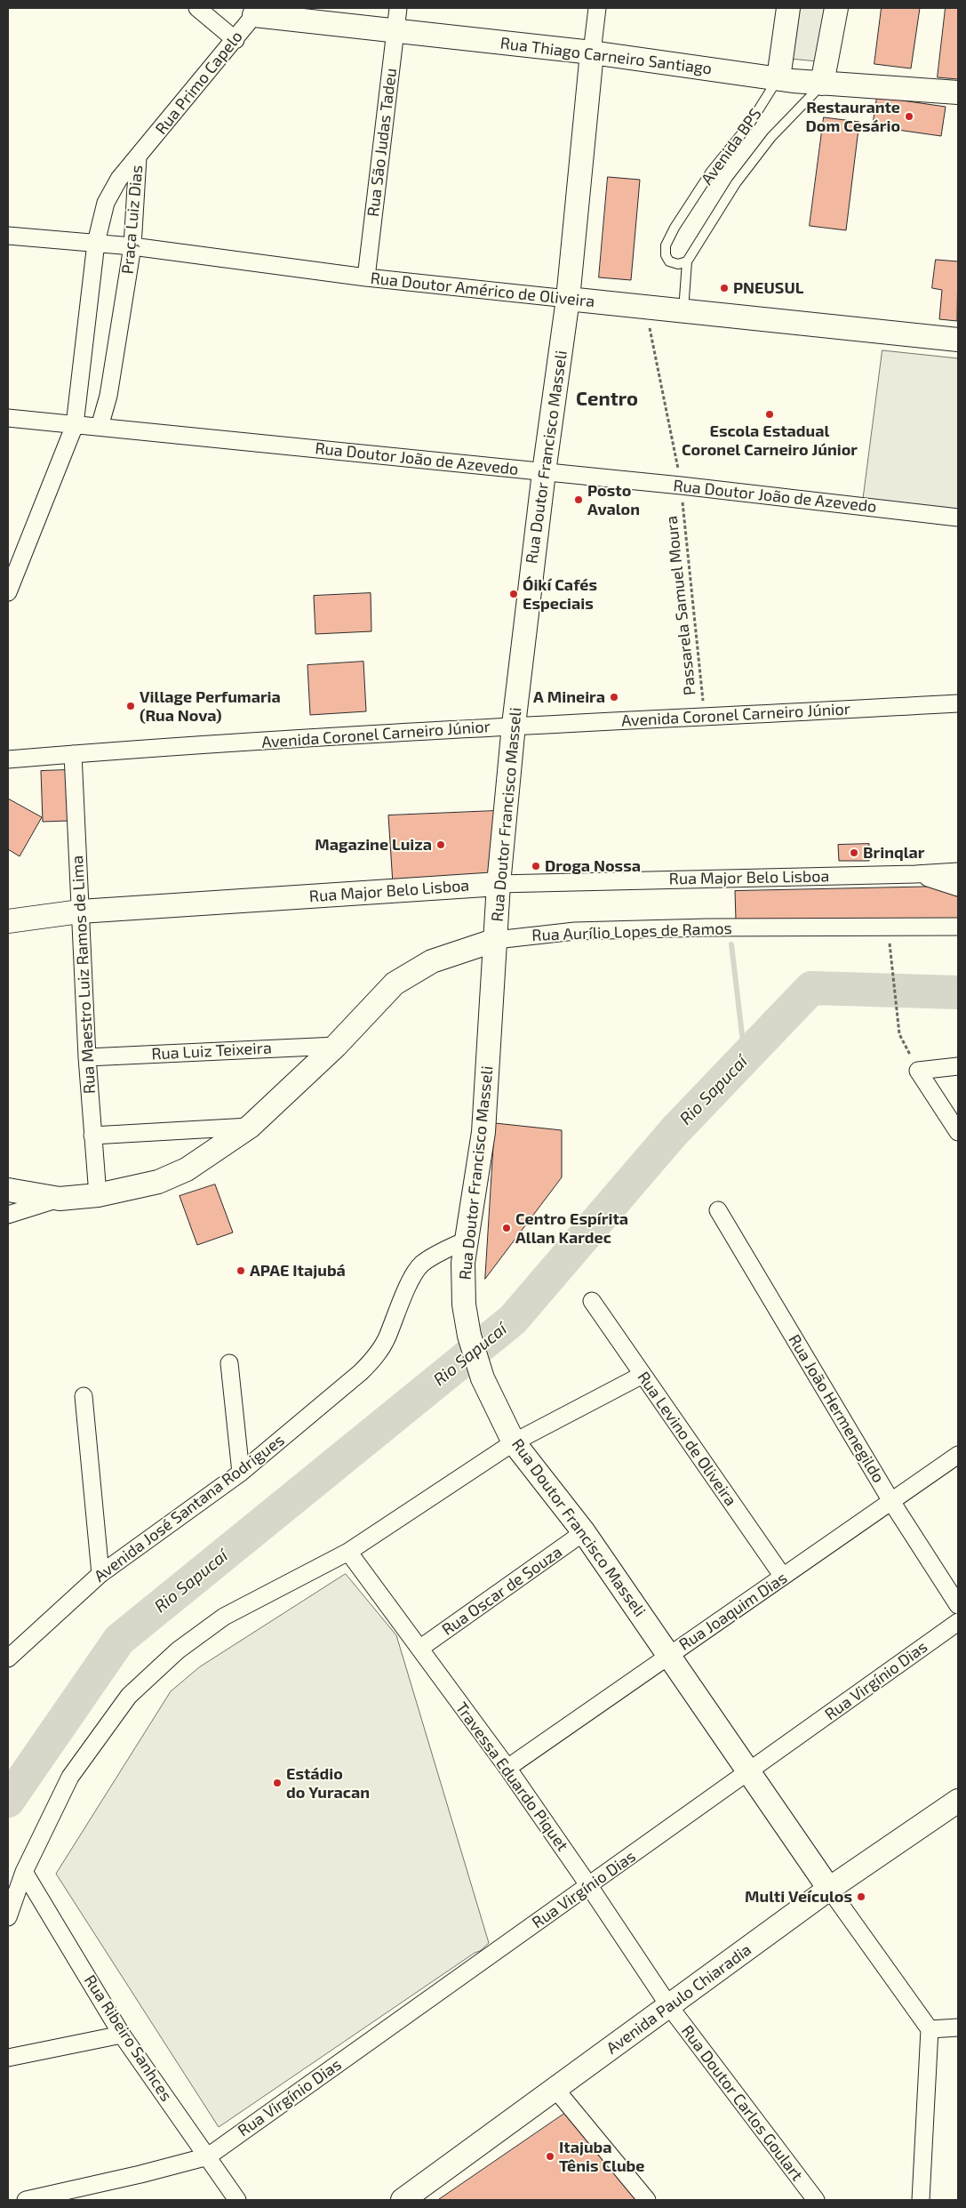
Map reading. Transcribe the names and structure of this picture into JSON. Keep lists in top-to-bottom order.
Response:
{
  "streets": {
    "main road": [
      "Rua Thiago Carneiro Santiago",
      "Avenida BPS",
      "Rua Doutor Américo de Oliveira",
      "Rua Doutor Francisco Masseli",
      "Rua Major Belo Lisboa",
      "Rua Aurílio Lopes de Ramos",
      "Avenida Paulo Chiaradia"
    ],
    "street": [
      "Rua Primo Capelo",
      "Rua São Judas Tadeu",
      "Praça Luiz Dias",
      "Rua Doutor João de Azevedo",
      "Avenida Coronel Carneiro Júnior",
      "Rua Maestro Luiz Ramos de Lima",
      "Rua Luiz Teixeira",
      "Rua João Hermenegildo",
      "Rua Levino de Oliveira",
      "Avenida José Santana Rodrigues",
      "Rua Oscar de Souza",
      "Rua Joaquim Dias",
      "Rua Virgínio Dias",
      "Travessa Eduardo Piquet",
      "Rua Ribeiro Sanhces",
      "Rua Doutor Carlos Goulart"
    ],
    "path": ["Passarela Samuel Moura"]
  },
  "crossings": [
    ["Rua Thiago Carneiro Santiago", "Rua Primo Capelo"],
    ["Rua Thiago Carneiro Santiago", "Rua São Judas Tadeu"],
    ["Rua Thiago Carneiro Santiago", "Avenida BPS"],
    ["Rua Thiago Carneiro Santiago", "Rua Doutor Francisco Masseli"],
    ["Rua Primo Capelo", "Praça Luiz Dias"],
    ["Rua São Judas Tadeu", "Rua Doutor Américo de Oliveira"],
    ["Avenida BPS", "Rua Doutor Américo de Oliveira"],
    ["Praça Luiz Dias", "Rua Doutor Américo de Oliveira"],
    ["Praça Luiz Dias", "Rua Doutor João de Azevedo"],
    ["Rua Doutor Américo de Oliveira", "Rua Doutor Francisco Masseli"],
    ["Rua Doutor Américo de Oliveira", "Passarela Samuel Moura"],
    ["Rua Doutor Francisco Masseli", "Rua Doutor João de Azevedo"],
    ["Rua Doutor Francisco Masseli", "Avenida Coronel Carneiro Júnior"],
    ["Rua Doutor Francisco Masseli", "Rua Major Belo Lisboa"],
    ["Rua Doutor Francisco Masseli", "Rua Aurílio Lopes de Ramos"],
    ["Rua Doutor Francisco Masseli", "Avenida José Santana Rodrigues"],
    ["Rua Doutor Francisco Masseli", "Rua Oscar de Souza"],
    ["Rua Doutor Francisco Masseli", "Rua Joaquim Dias"],
    ["Rua Doutor Francisco Masseli", "Rua Virgínio Dias"],
    ["Rua Doutor Francisco Masseli", "Avenida Paulo Chiaradia"],
    ["Rua Doutor João de Azevedo", "Passarela Samuel Moura"],
    ["Passarela Samuel Moura", "Avenida Coronel Carneiro Júnior"],
    ["Avenida Coronel Carneiro Júnior", "Rua Maestro Luiz Ramos de Lima"],
    ["Rua Major Belo Lisboa", "Rua Maestro Luiz Ramos de Lima"],
    ["Rua Aurílio Lopes de Ramos", "Rua Maestro Luiz Ramos de Lima"],
    ["Rua Aurílio Lopes de Ramos", "Rua Luiz Teixeira"],
    ["Rua Maestro Luiz Ramos de Lima", "Rua Luiz Teixeira"],
    ["Rua João Hermenegildo", "Rua Joaquim Dias"],
    ["Rua Levino de Oliveira", "Rua Joaquim Dias"],
    ["Rua Oscar de Souza", "Travessa Eduardo Piquet"],
    ["Rua Joaquim Dias", "Travessa Eduardo Piquet"],
    ["Rua Virgínio Dias", "Travessa Eduardo Piquet"],
    ["Rua Virgínio Dias", "Rua Ribeiro Sanhces"],
    ["Travessa Eduardo Piquet", "Avenida Paulo Chiaradia"],
    ["Travessa Eduardo Piquet", "Rua Doutor Carlos Goulart"],
    ["Avenida Paulo Chiaradia", "Rua Doutor Carlos Goulart"]
  ],
  "districts": ["Centro"],
  "water": ["Rio Sapucaí"],
  "places": [
    "Restaurante Dom Cesário",
    "PNEUSUL",
    "Escola Estadual Coronel Carneiro Júnior",
    "Posto Avalon",
    "Óikí Cafés Especiais",
    "A Mineira",
    "Village Perfumaria (Rua Nova)",
    "Magazine Luiza",
    "Brinqlar",
    "Droga Nossa",
    "Centro Espírita Allan Kardec",
    "APAE Itajubá",
    "Estádio do Yuracan",
    "Multi Veículos",
    "Itajuba Tênis Clube"
  ]
}
